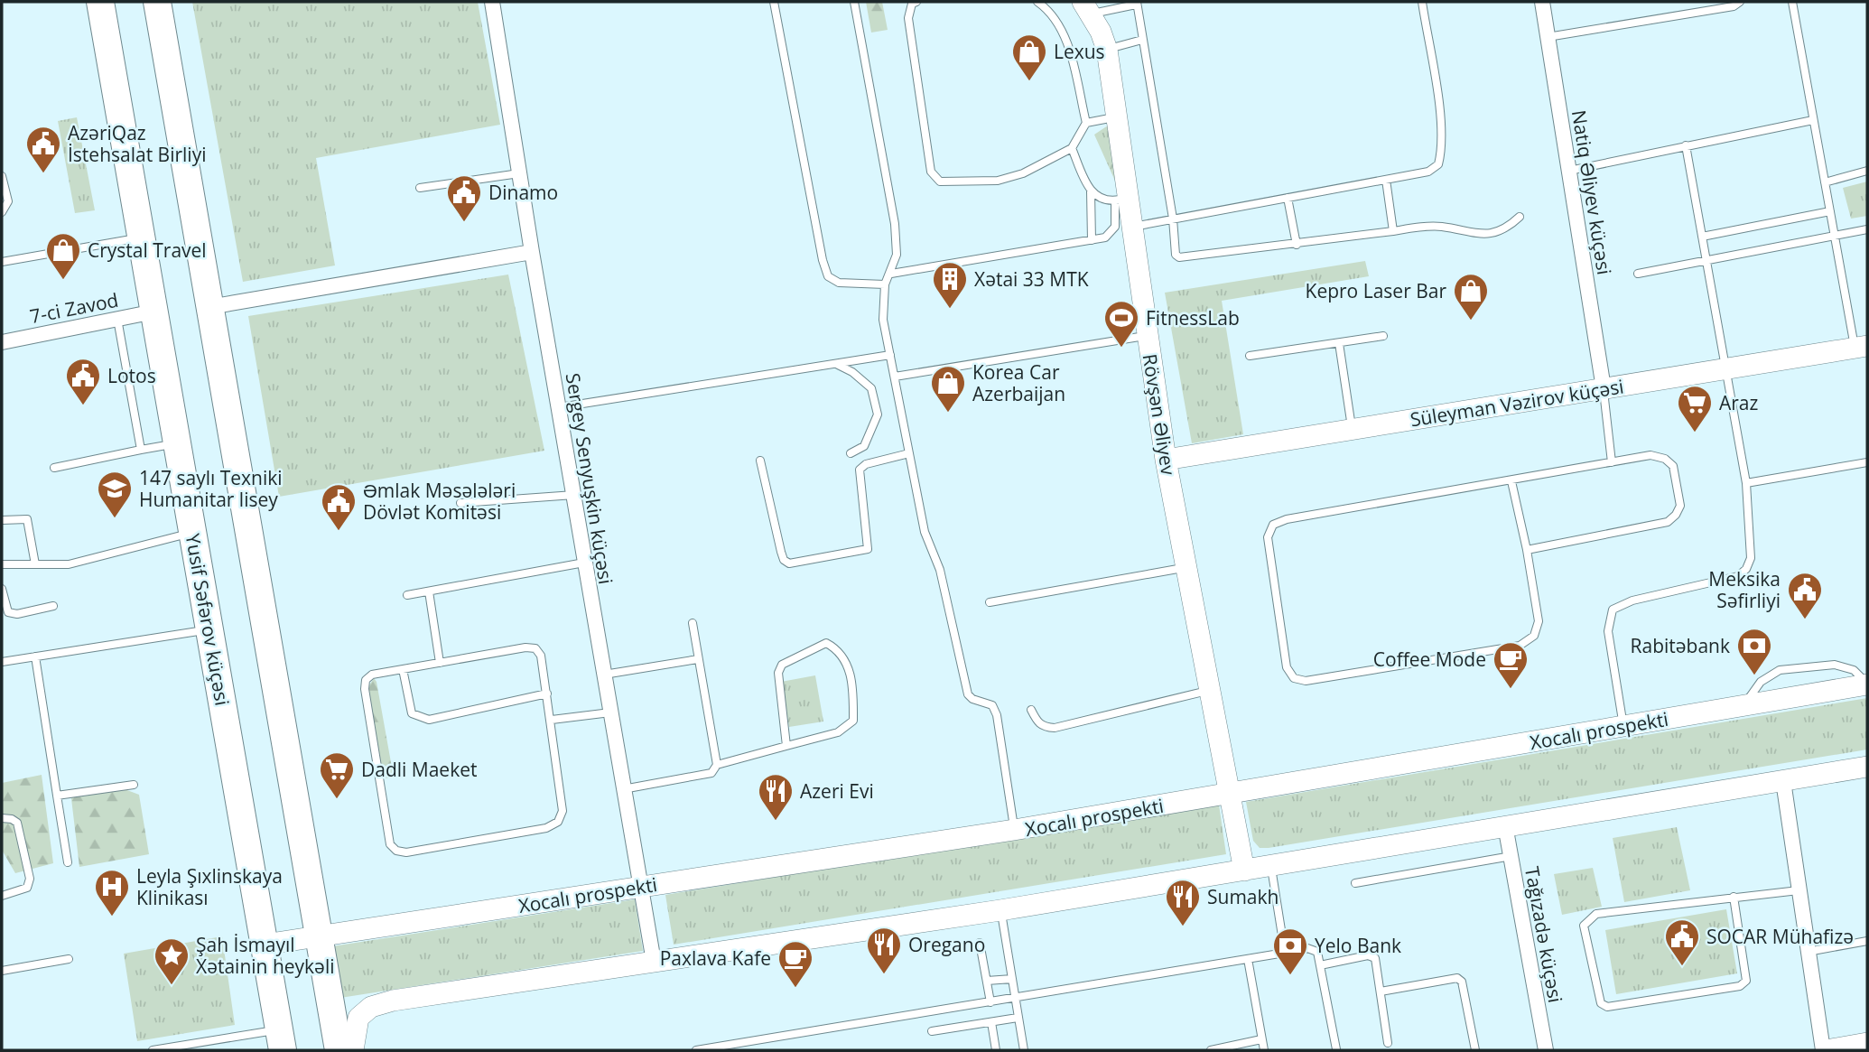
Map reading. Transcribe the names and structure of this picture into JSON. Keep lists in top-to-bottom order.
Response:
{
  "streets": {
    "highway": ["Yusif Səfərov küçəsi"],
    "main road": ["Süleyman Vəzirov küçəsi", "Rövşən Əliyev", "Xocalı prospekti"],
    "street": [
      "Natiq Əliyev küçəsi",
      "7-ci Zavod",
      "Sergey Senyuşkin küçəsi",
      "Tağızadə küçəsi"
    ]
  },
  "crossings": [
    ["Natiq Əliyev küçəsi", "Süleyman Vəzirov küçəsi"],
    ["7-ci Zavod", "Yusif Səfərov küçəsi"],
    ["Süleyman Vəzirov küçəsi", "Rövşən Əliyev"],
    ["Rövşən Əliyev", "Xocalı prospekti"],
    ["Sergey Senyuşkin küçəsi", "Xocalı prospekti"],
    ["Yusif Səfərov küçəsi", "Xocalı prospekti"]
  ],
  "places": {
    "shop": [
      "Lexus",
      "Crystal Travel",
      "Kepro Laser Bar",
      "Korea Car Azerbaijan"
    ],
    "public building": [
      "AzəriQaz İstehsalat Birliyi",
      "Dinamo",
      "Lotos",
      "Əmlak Məsələləri Dövlət Komitəsi",
      "Meksika Səfirliyi",
      "SOCAR Mühafizə"
    ],
    "building": ["Xətai 33 MTK"],
    "sports": ["FitnessLab"],
    "supermarket": ["Araz", "Dadli Maeket"],
    "school or university": ["147 saylı Texniki Humanitar lisey"],
    "bank": ["Rabitəbank", "Yelo Bank"],
    "cafe": ["Coffee Mode", "Paxlava Kafe"],
    "restaurant": ["Azeri Evi", "Sumakh", "Oregano"],
    "hospital": ["Leyla Şıxlinskaya Klinikası"],
    "place": ["Şah İsmayıl Xətainin heykəli"]
  }
}
